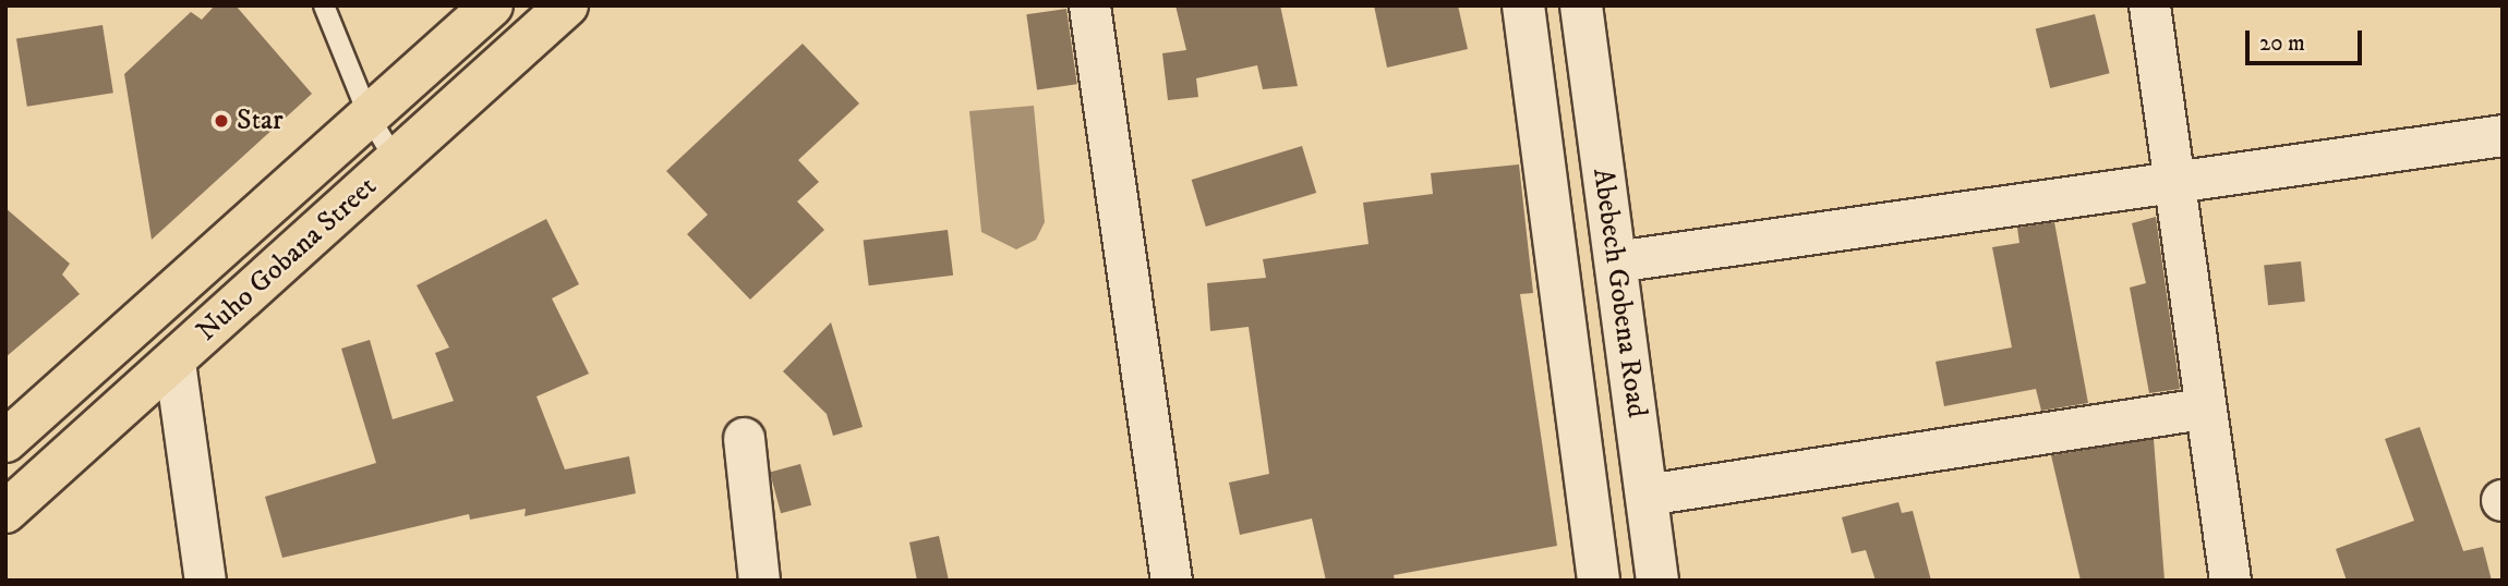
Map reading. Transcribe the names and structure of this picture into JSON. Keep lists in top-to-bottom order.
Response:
{
  "streets": {
    "main road": ["Nuho Gobana Street"],
    "street": ["Abebech Gobena Road"]
  },
  "places": ["Star"],
  "scale_bar": "20 m"
}
